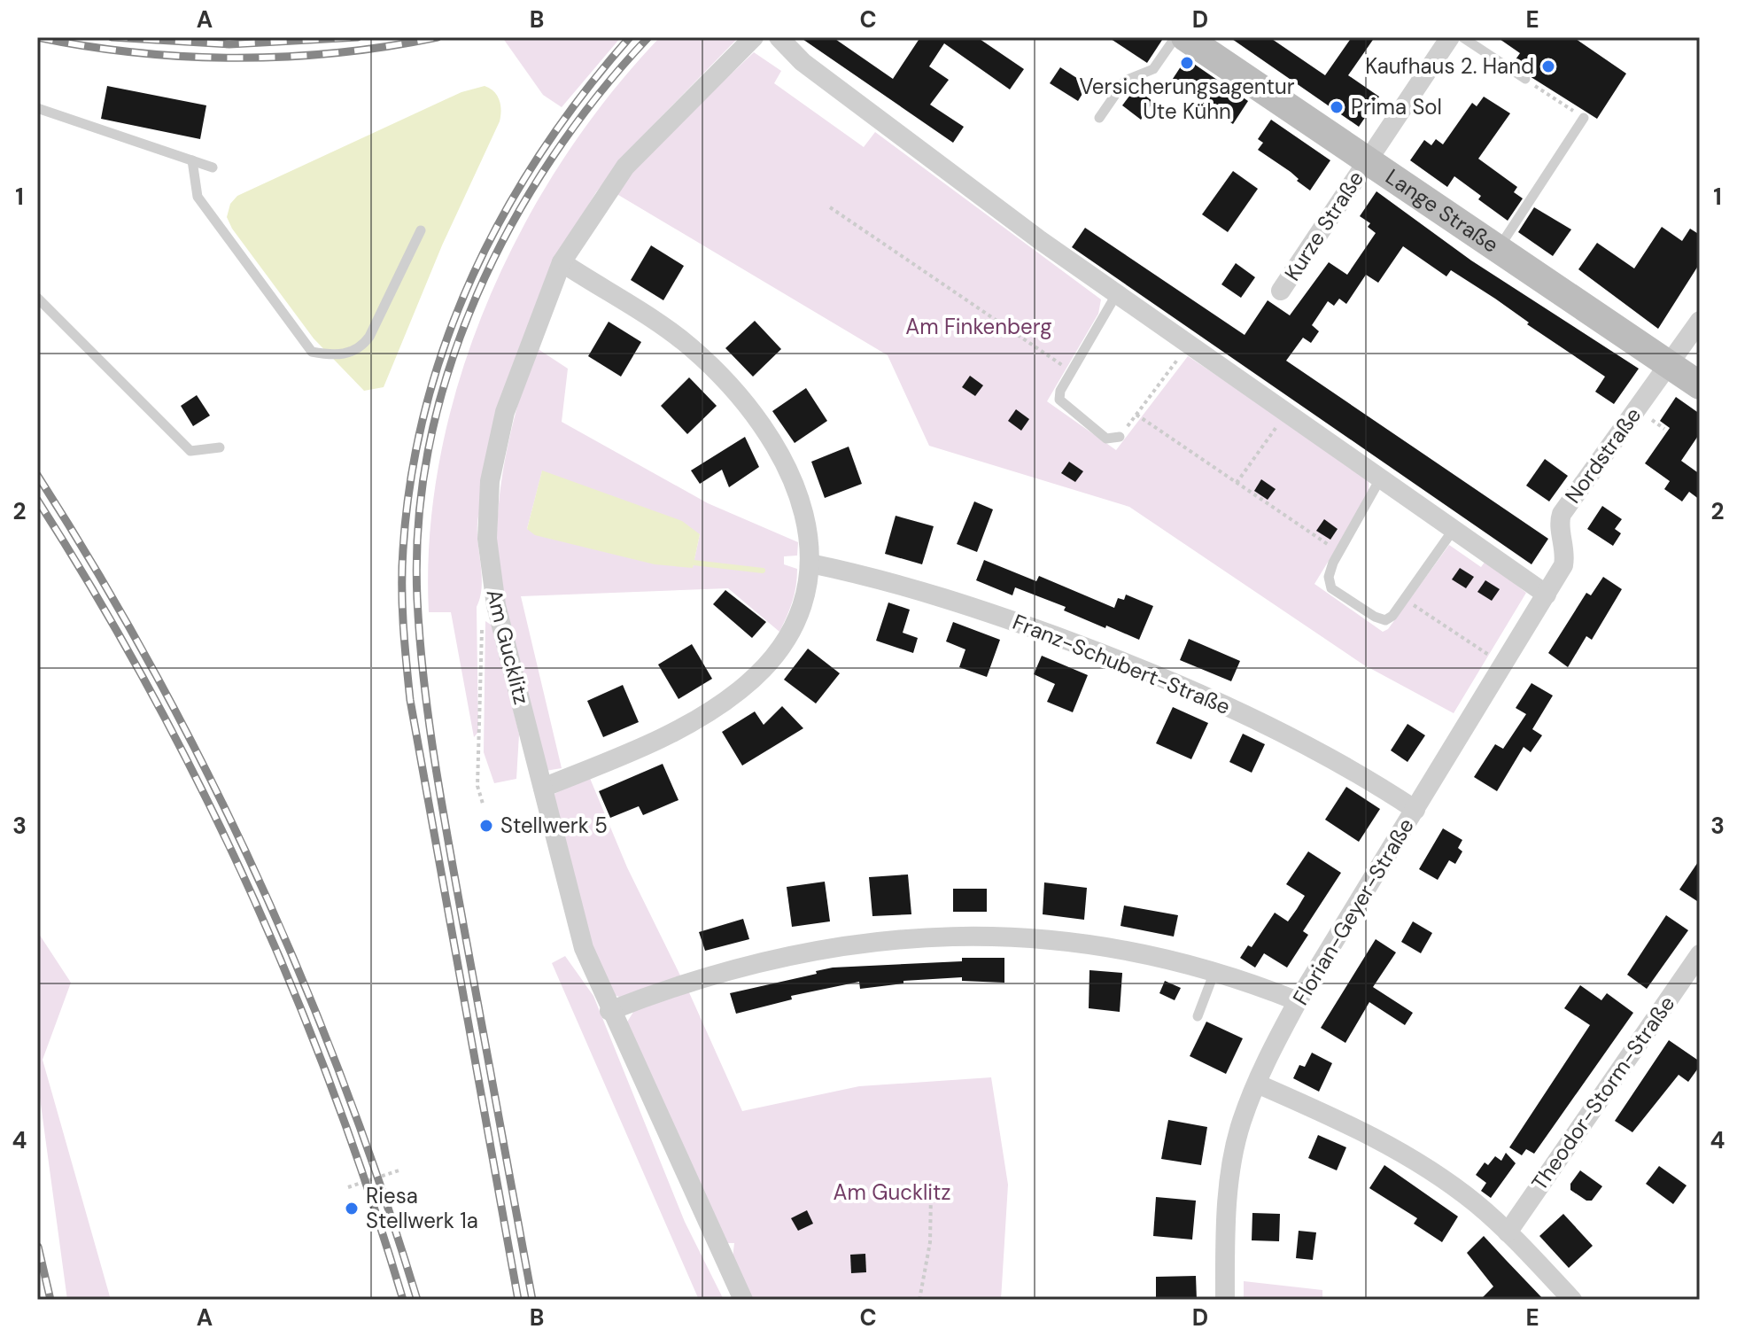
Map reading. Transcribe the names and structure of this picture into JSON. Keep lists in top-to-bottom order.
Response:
{
  "streets": {
    "street": [
      "Lange Straße",
      "Kurze Straße",
      "Nordstraße",
      "Am Gucklitz",
      "Franz-Schubert-Straße",
      "Florian-Geyer-Straße",
      "Theodor-Storm-Straße"
    ]
  },
  "crossings": [
    ["Lange Straße", "Kurze Straße"],
    ["Lange Straße", "Nordstraße"],
    ["Nordstraße", "Florian-Geyer-Straße"],
    ["Franz-Schubert-Straße", "Florian-Geyer-Straße"]
  ],
  "parks": ["Am Finkenberg", "Am Gucklitz"],
  "places": [
    "Versicherungsagentur Ute Kühn",
    "Kaufhaus 2. Hand",
    "Prima Sol",
    "Stellwerk 5",
    "Riesa Stellwerk 1a"
  ],
  "grid": {
    "columns": [
      "A",
      "B",
      "C",
      "D",
      "E"
    ],
    "rows": [
      "1",
      "2",
      "3",
      "4"
    ]
  }
}
